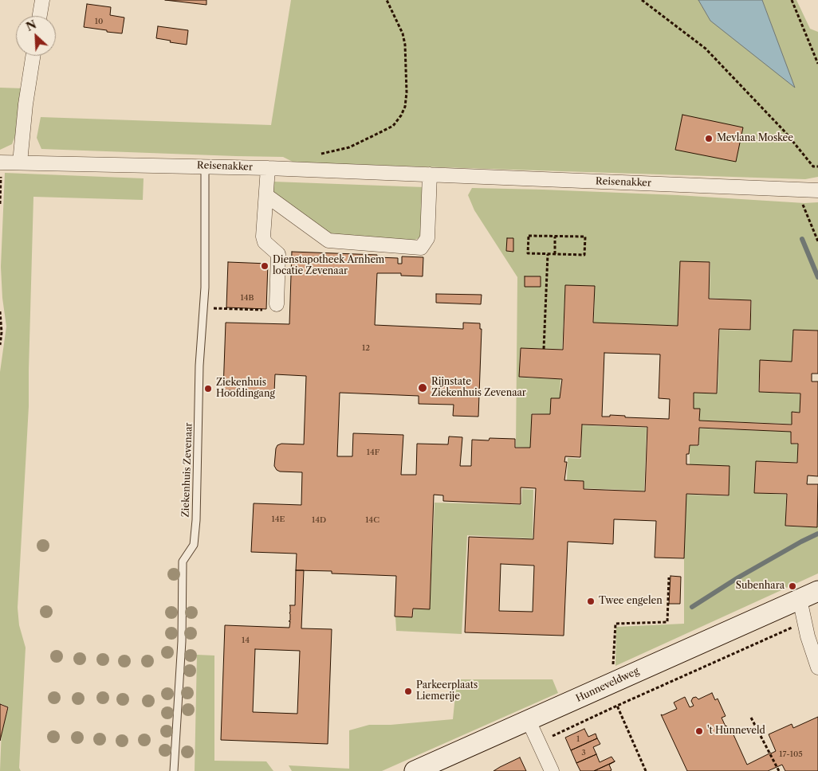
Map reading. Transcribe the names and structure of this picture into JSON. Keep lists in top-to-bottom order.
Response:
{
  "streets": {
    "street": ["Reisenakker", "Hunneveldweg"],
    "lane": ["Ziekenhuis Zevenaar"]
  },
  "crossings": [
    ["Reisenakker", "Ziekenhuis Zevenaar"]
  ],
  "places": [
    "Mevlana Moskee",
    "Dienstapotheek Arnhem locatie Zevenaar",
    "Rijnstate Ziekenhuis Zevenaar",
    "Ziekenhuis Hoofdingang",
    "Subenhara",
    "Twee engelen",
    "Parkeerplaats Liemerije",
    "'t Hunneveld"
  ],
  "house_numbers": [
    "10",
    "14B",
    "12",
    "14F",
    "14E",
    "14D",
    "14C",
    "14",
    "1",
    "3",
    "17-105"
  ],
  "north": "top left"
}
